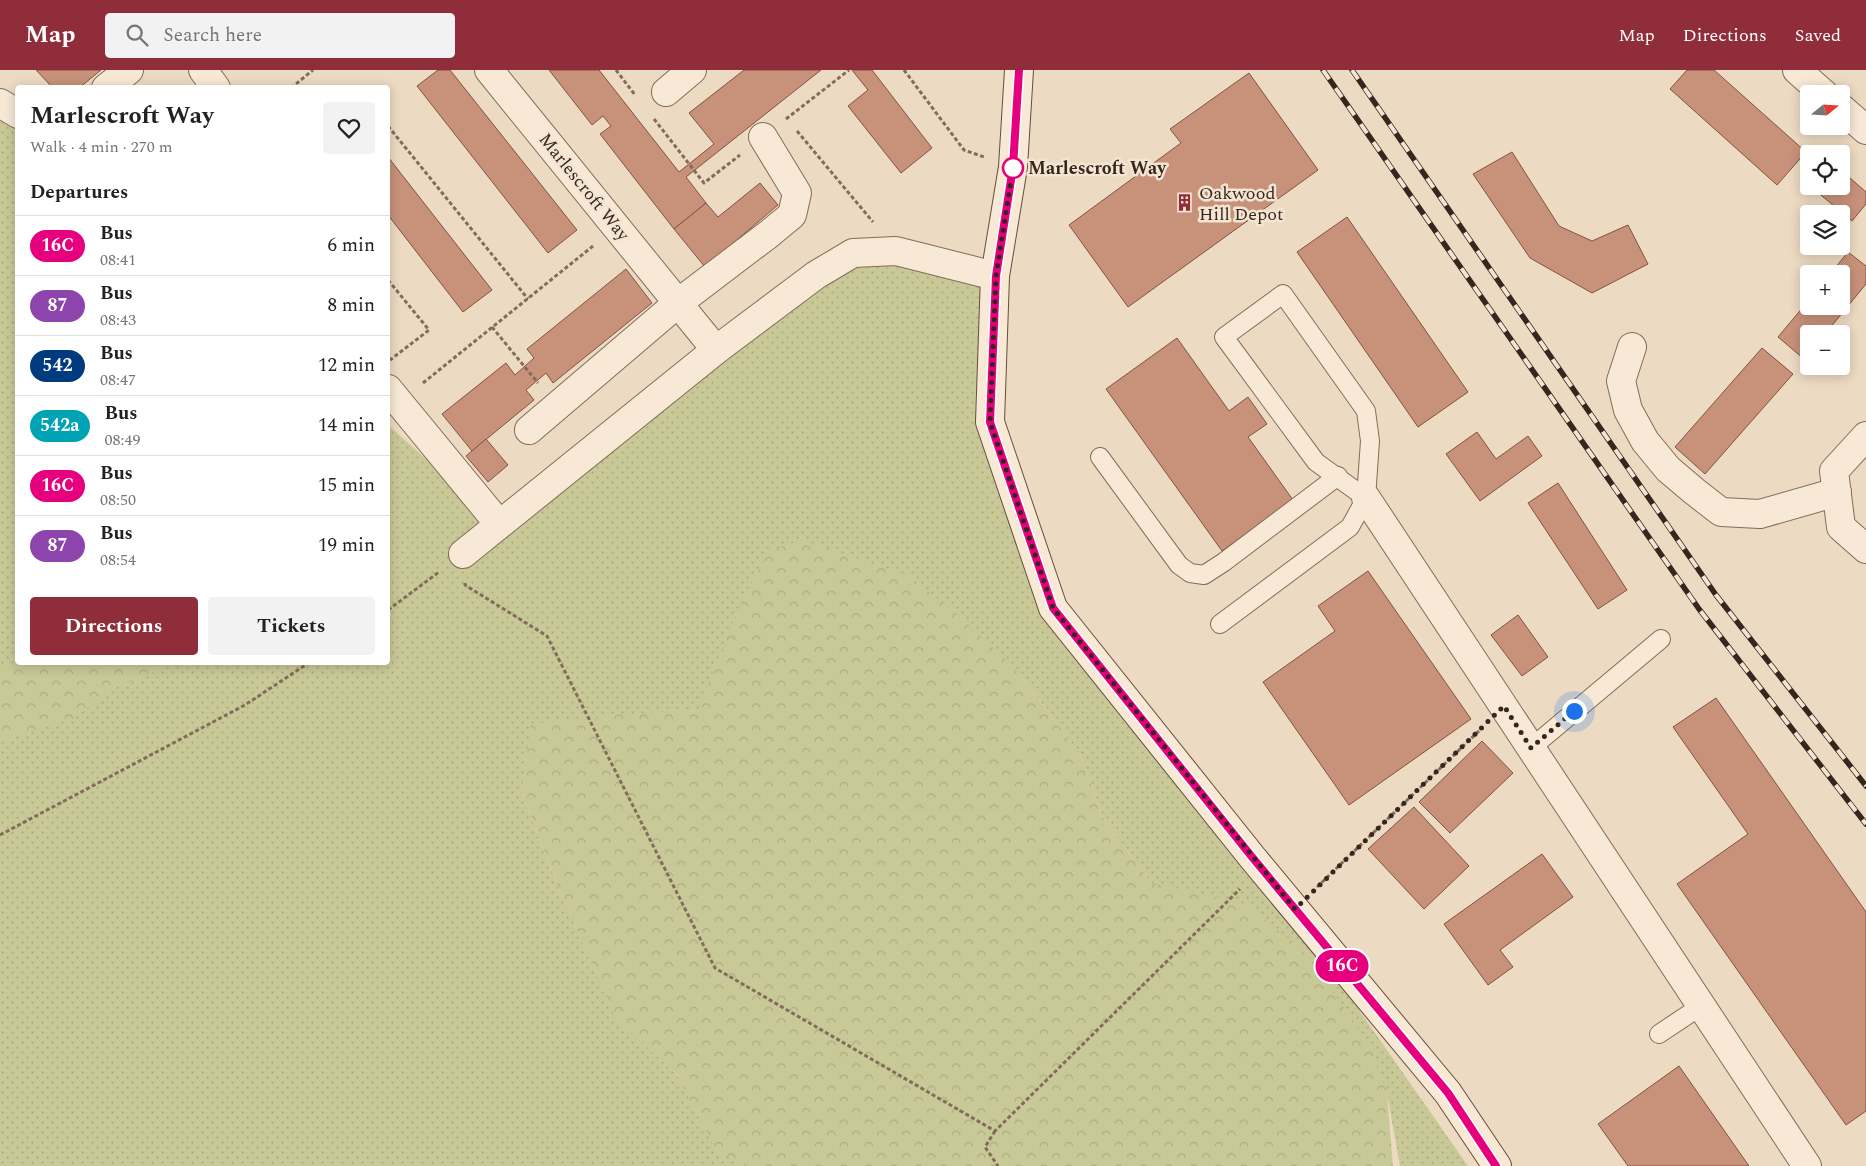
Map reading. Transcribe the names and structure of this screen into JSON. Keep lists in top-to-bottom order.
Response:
{
  "streets": {
    "street": ["Marlescroft Way"]
  },
  "places": {
    "other": ["Marlescroft Way"],
    "building": ["Oakwood Hill Depot"]
  },
  "lines": ["bus line 16C"],
  "north": "right",
  "page": {
    "header": "Map",
    "search": "Search here",
    "nav": ["Map", "Directions", "Saved"],
    "on_map": "16C",
    "map_buttons": ["+", "−"],
    "heading": [
      ["Marlescroft Way", "Walk · 4 min · 270 m"],
      "Departures"
    ],
    "list": [
      {
        "mark": "16C",
        "name": "Bus",
        "note": "08:41",
        "value": "6 min"
      },
      {
        "mark": "87",
        "name": "Bus",
        "note": "08:43",
        "value": "8 min"
      },
      {
        "mark": "542",
        "name": "Bus",
        "note": "08:47",
        "value": "12 min"
      },
      {
        "mark": "542a",
        "name": "Bus",
        "note": "08:49",
        "value": "14 min"
      },
      {
        "mark": "16C",
        "name": "Bus",
        "note": "08:50",
        "value": "15 min"
      },
      {
        "mark": "87",
        "name": "Bus",
        "note": "08:54",
        "value": "19 min"
      }
    ],
    "buttons": ["Directions", "Tickets"]
  }
}
